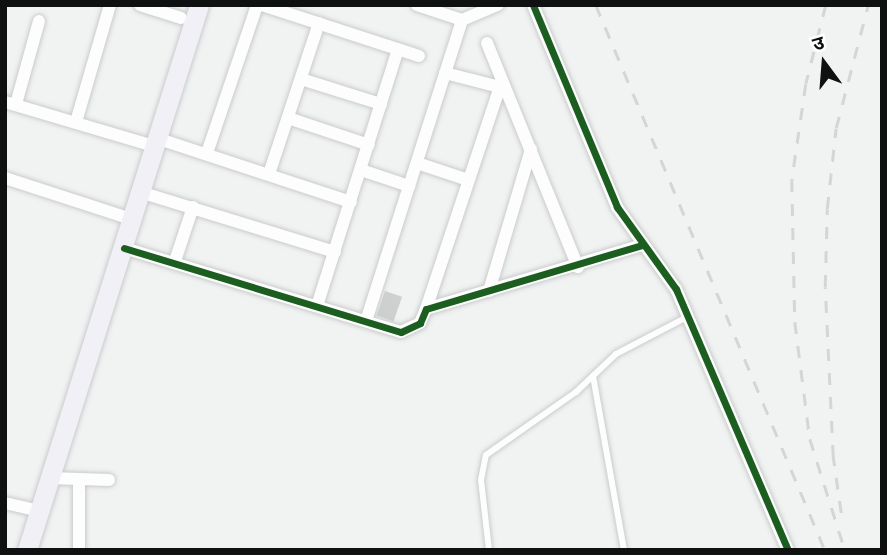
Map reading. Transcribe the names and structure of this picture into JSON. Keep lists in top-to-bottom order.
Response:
{
  "north": "top"
}
